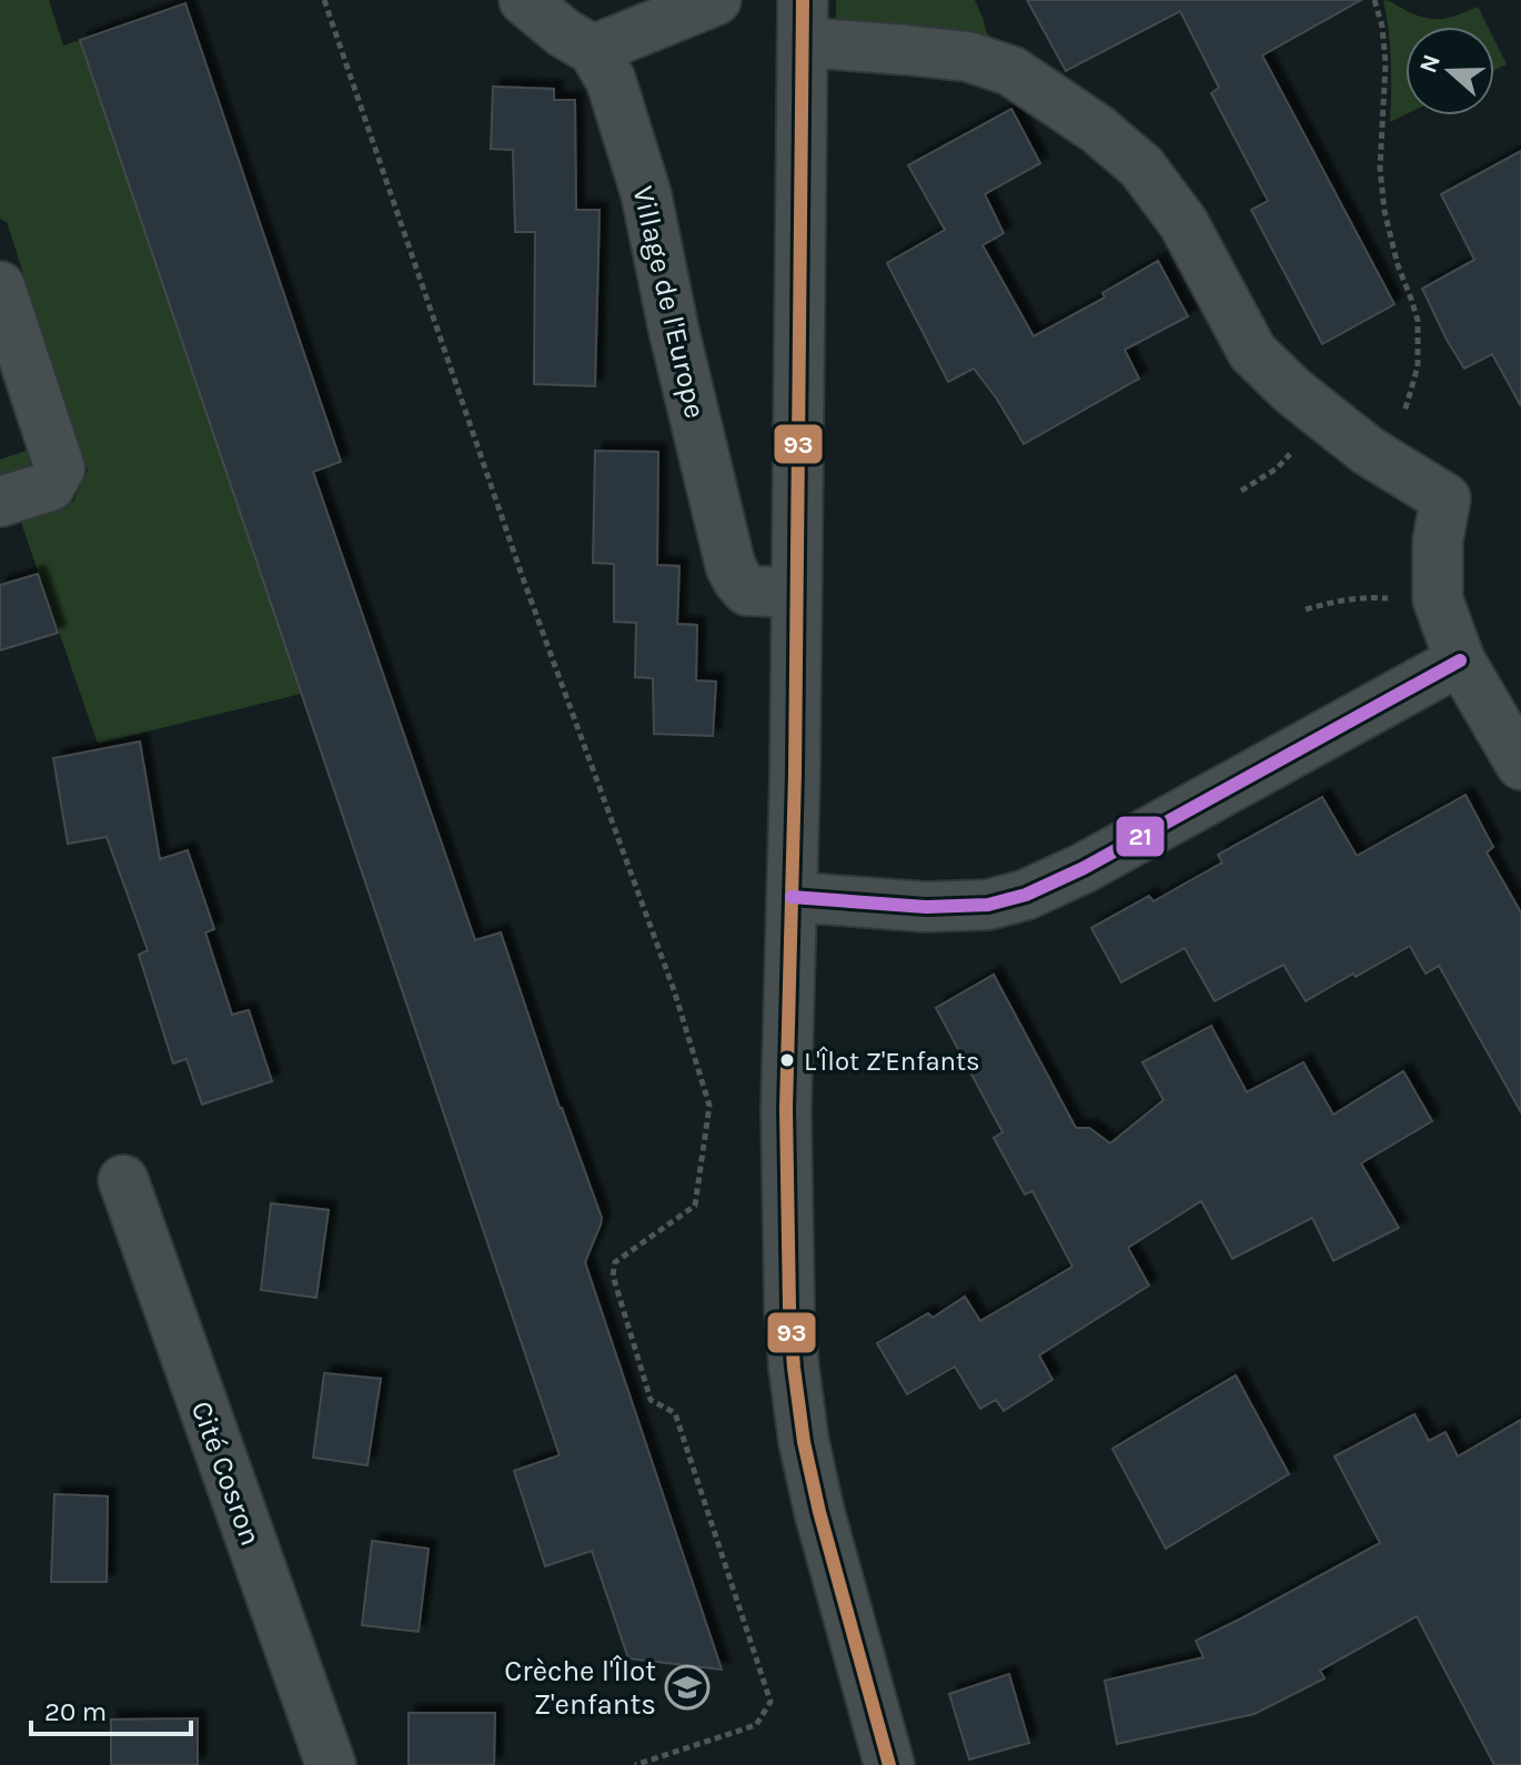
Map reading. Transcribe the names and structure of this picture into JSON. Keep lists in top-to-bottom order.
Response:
{
  "streets": {
    "street": ["Village de l'Europe", "Cité Cosron"]
  },
  "places": {
    "other": ["L'Îlot Z'Enfants"],
    "school or university": ["Crèche l'Îlot Z'enfants"]
  },
  "lines": ["transit line 93", "transit line 21"],
  "scale_bar": "20 m",
  "north": "left"
}
